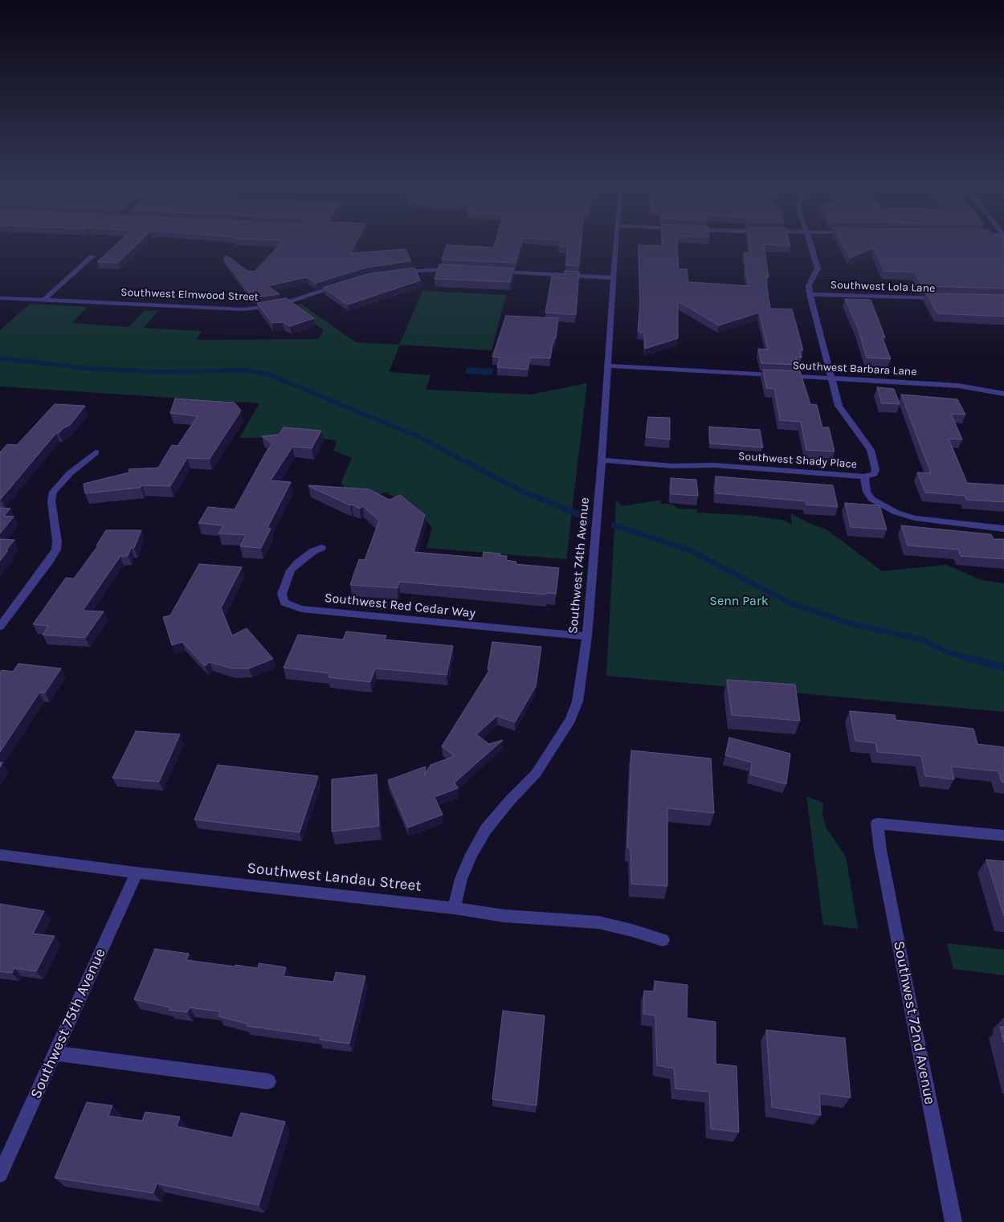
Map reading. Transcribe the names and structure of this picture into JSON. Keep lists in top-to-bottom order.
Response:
{
  "streets": {
    "street": [
      "Southwest Lola Lane",
      "Southwest Elmwood Street",
      "Southwest Barbara Lane",
      "Southwest Shady Place",
      "Southwest 74th Avenue",
      "Southwest Red Cedar Way",
      "Southwest Landau Street",
      "Southwest 72nd Avenue",
      "Southwest 75th Avenue"
    ]
  },
  "crossings": [
    ["Southwest Lola Lane", "Southwest Shady Place"],
    ["Southwest Barbara Lane", "Southwest Shady Place"],
    ["Southwest Barbara Lane", "Southwest 74th Avenue"],
    ["Southwest Shady Place", "Southwest 74th Avenue"],
    ["Southwest 74th Avenue", "Southwest Red Cedar Way"],
    ["Southwest 74th Avenue", "Southwest Landau Street"],
    ["Southwest Landau Street", "Southwest 75th Avenue"]
  ],
  "parks": ["Senn Park"]
}
